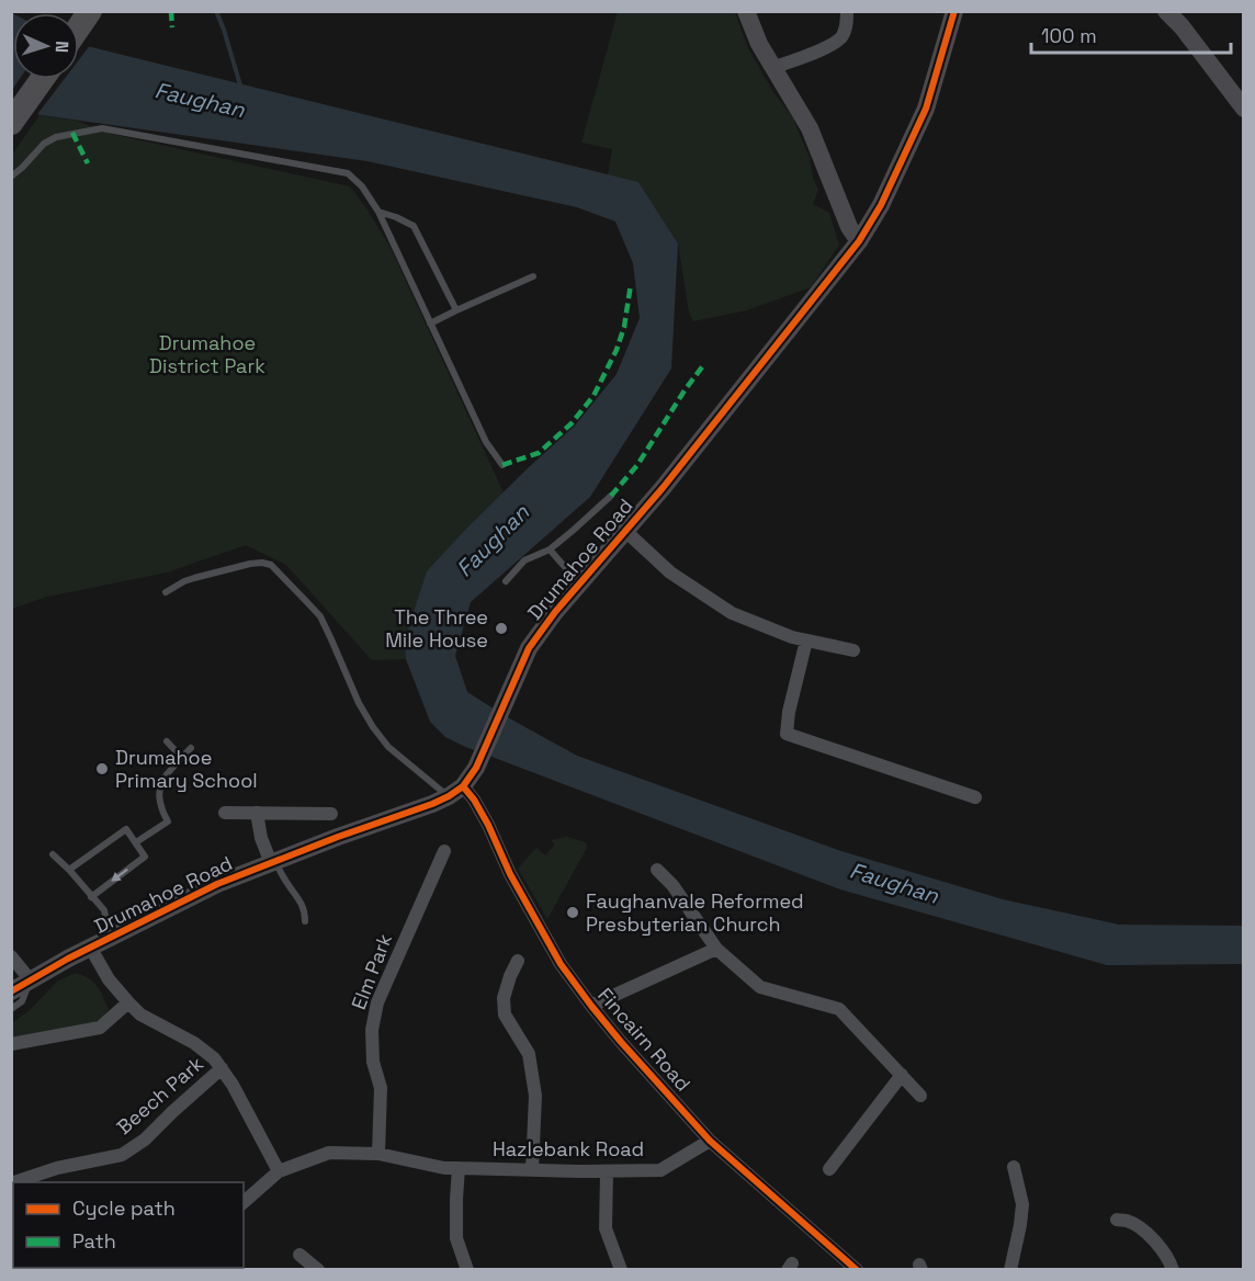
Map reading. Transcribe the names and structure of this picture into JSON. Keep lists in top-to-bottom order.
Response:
{
  "streets": {
    "street": [
      "Drumahoe Road",
      "Elm Park",
      "Fincairn Road",
      "Beech Park",
      "Hazlebank Road"
    ]
  },
  "crossings": [
    ["Drumahoe Road", "Fincairn Road"],
    ["Elm Park", "Hazlebank Road"],
    ["Fincairn Road", "Hazlebank Road"]
  ],
  "water": ["Faughan"],
  "parks": ["Drumahoe District Park"],
  "places": ["The Three Mile House", "Drumahoe Primary School", "Faughanvale Reformed Presbyterian Church"],
  "legend": ["Cycle path", "Path"],
  "scale_bar": "100 m",
  "north": "right"
}
